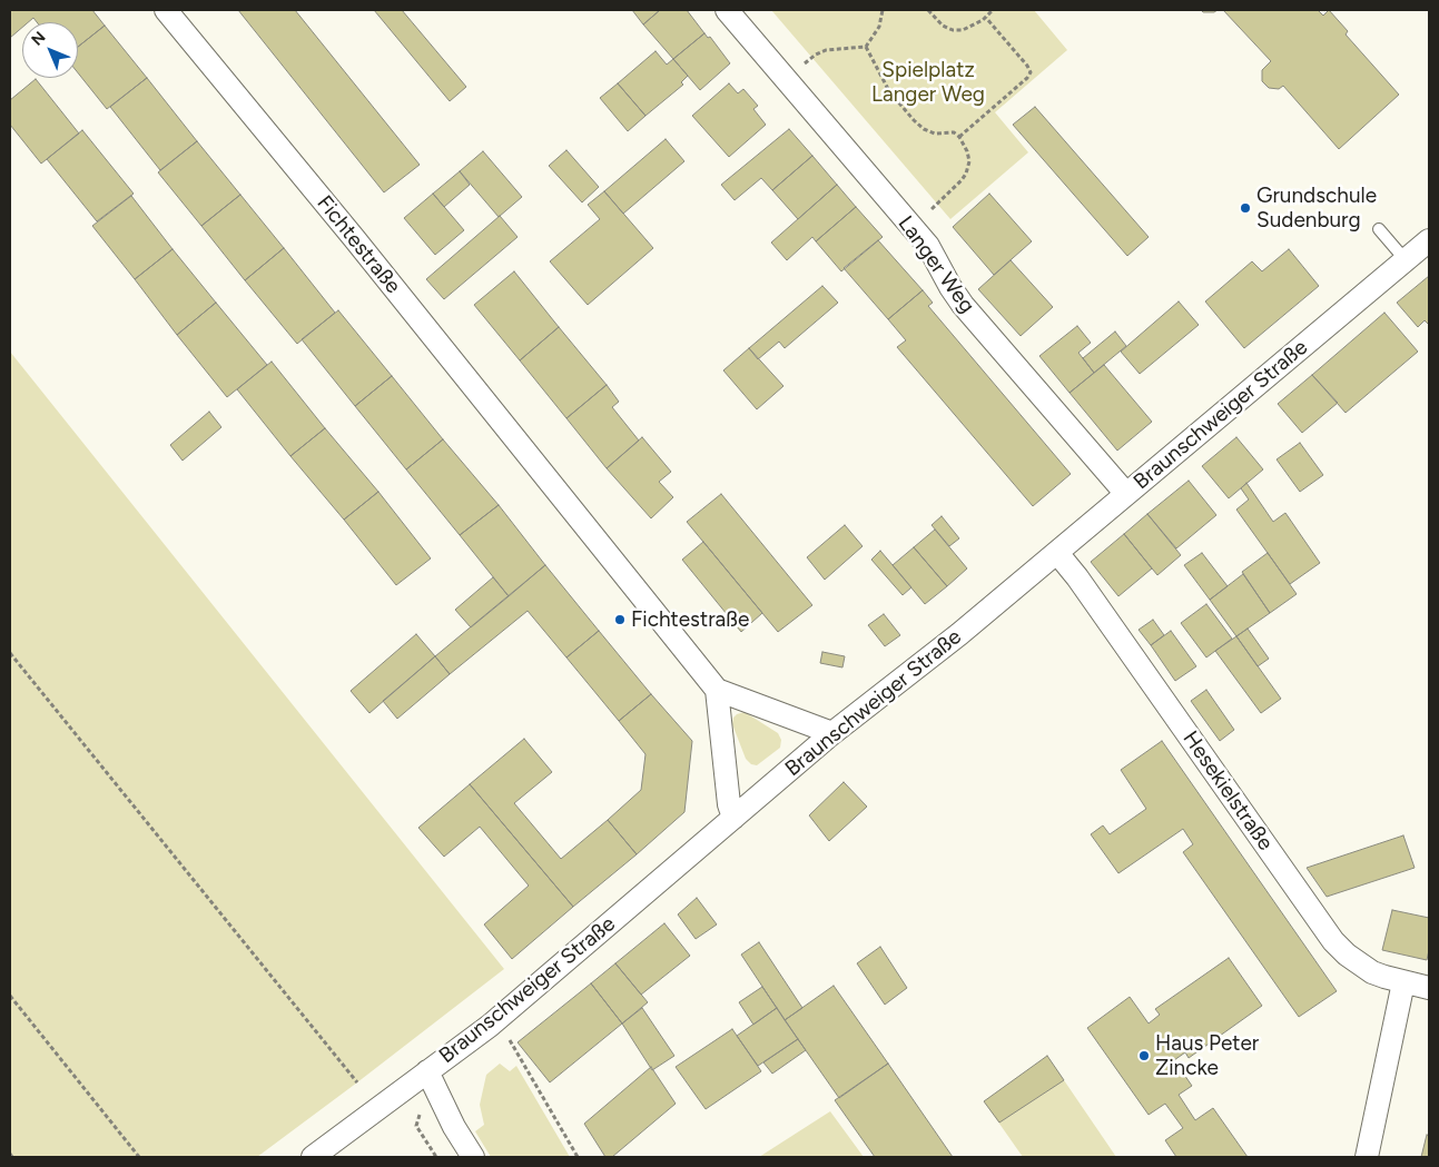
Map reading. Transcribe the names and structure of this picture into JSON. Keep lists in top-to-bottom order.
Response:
{
  "streets": {
    "street": [
      "Fichtestraße",
      "Langer Weg",
      "Braunschweiger Straße",
      "Hesekielstraße"
    ]
  },
  "crossings": [
    ["Langer Weg", "Braunschweiger Straße"],
    ["Braunschweiger Straße", "Hesekielstraße"]
  ],
  "parks": ["Spielplatz Langer Weg"],
  "places": ["Grundschule Sudenburg", "Fichtestraße", "Haus Peter Zincke"],
  "north": "top left"
}
